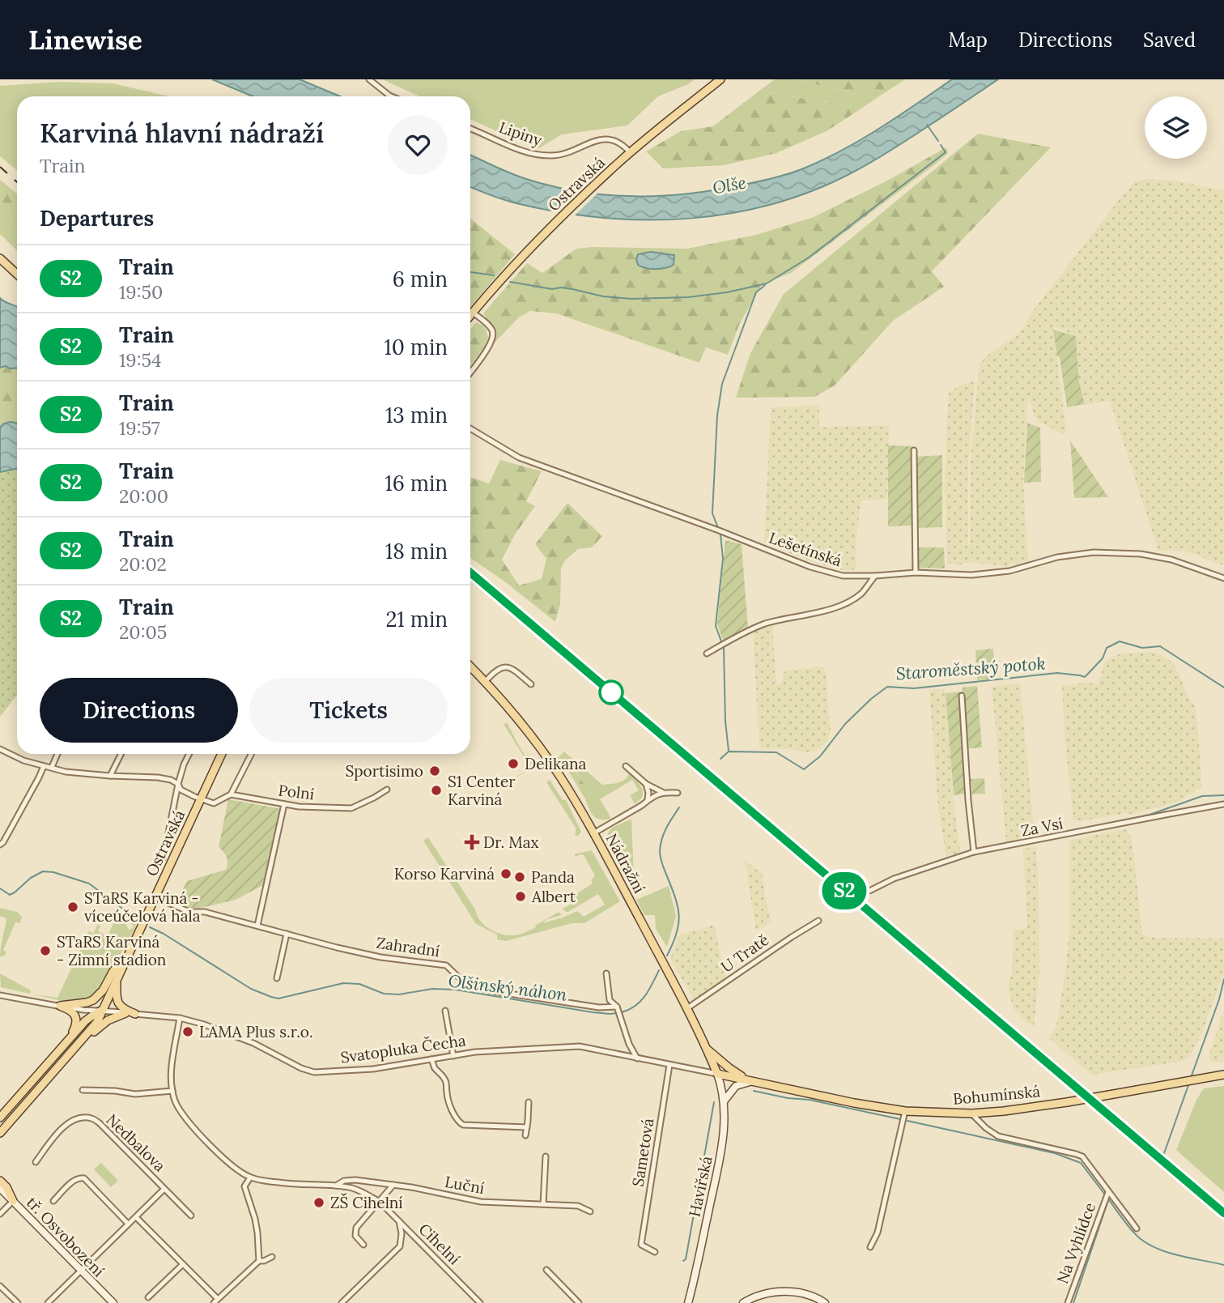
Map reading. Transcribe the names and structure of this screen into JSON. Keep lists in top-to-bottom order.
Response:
{
  "streets": {
    "main road": ["Ostravská", "Nádražní", "Bohumínská"],
    "street": [
      "Lipiny",
      "Lešetínská",
      "Polní",
      "Za Vsí",
      "Zahradní",
      "U Tratě",
      "Svatopluka Čecha",
      "Nedbalova",
      "Sametová",
      "Luční",
      "Havířská",
      "tř. Osvobození",
      "Na Vyhlídce",
      "Cihelní"
    ]
  },
  "crossings": [
    ["Lipiny", "Ostravská"],
    ["Ostravská", "Polní"],
    ["Ostravská", "Zahradní"],
    ["Ostravská", "Svatopluka Čecha"],
    ["Nádražní", "U Tratě"],
    ["Nádražní", "Svatopluka Čecha"],
    ["Nádražní", "Bohumínská"],
    ["Nádražní", "Havířská"],
    ["Svatopluka Čecha", "Bohumínská"],
    ["Svatopluka Čecha", "Sametová"],
    ["Svatopluka Čecha", "Havířská"],
    ["Svatopluka Čecha", "Cihelní"],
    ["Bohumínská", "Havířská"],
    ["Luční", "Cihelní"]
  ],
  "water": ["Olše", "Staroměstský potok", "Olšinský náhon"],
  "places": {
    "other": [
      "Delikana",
      "Sportisimo",
      "S1 Center Karviná",
      "Korso Karviná",
      "Panda",
      "Albert",
      "STaRS Karviná - víceúčelová hala",
      "STaRS Karviná - Zimní stadion",
      "LAMA Plus s.r.o.",
      "ZŠ Cihelní"
    ],
    "health": ["Dr. Max"]
  },
  "page": {
    "header": "Linewise",
    "nav": ["Map", "Directions", "Saved"],
    "on_map": "S2",
    "heading": [
      ["Karviná hlavní nádraží", "Train"],
      "Departures"
    ],
    "list": [
      {
        "mark": "S2",
        "name": "Train",
        "note": "19:50",
        "value": "6 min"
      },
      {
        "mark": "S2",
        "name": "Train",
        "note": "19:54",
        "value": "10 min"
      },
      {
        "mark": "S2",
        "name": "Train",
        "note": "19:57",
        "value": "13 min"
      },
      {
        "mark": "S2",
        "name": "Train",
        "note": "20:00",
        "value": "16 min"
      },
      {
        "mark": "S2",
        "name": "Train",
        "note": "20:02",
        "value": "18 min"
      },
      {
        "mark": "S2",
        "name": "Train",
        "note": "20:05",
        "value": "21 min"
      }
    ],
    "buttons": ["Directions", "Tickets"]
  }
}
